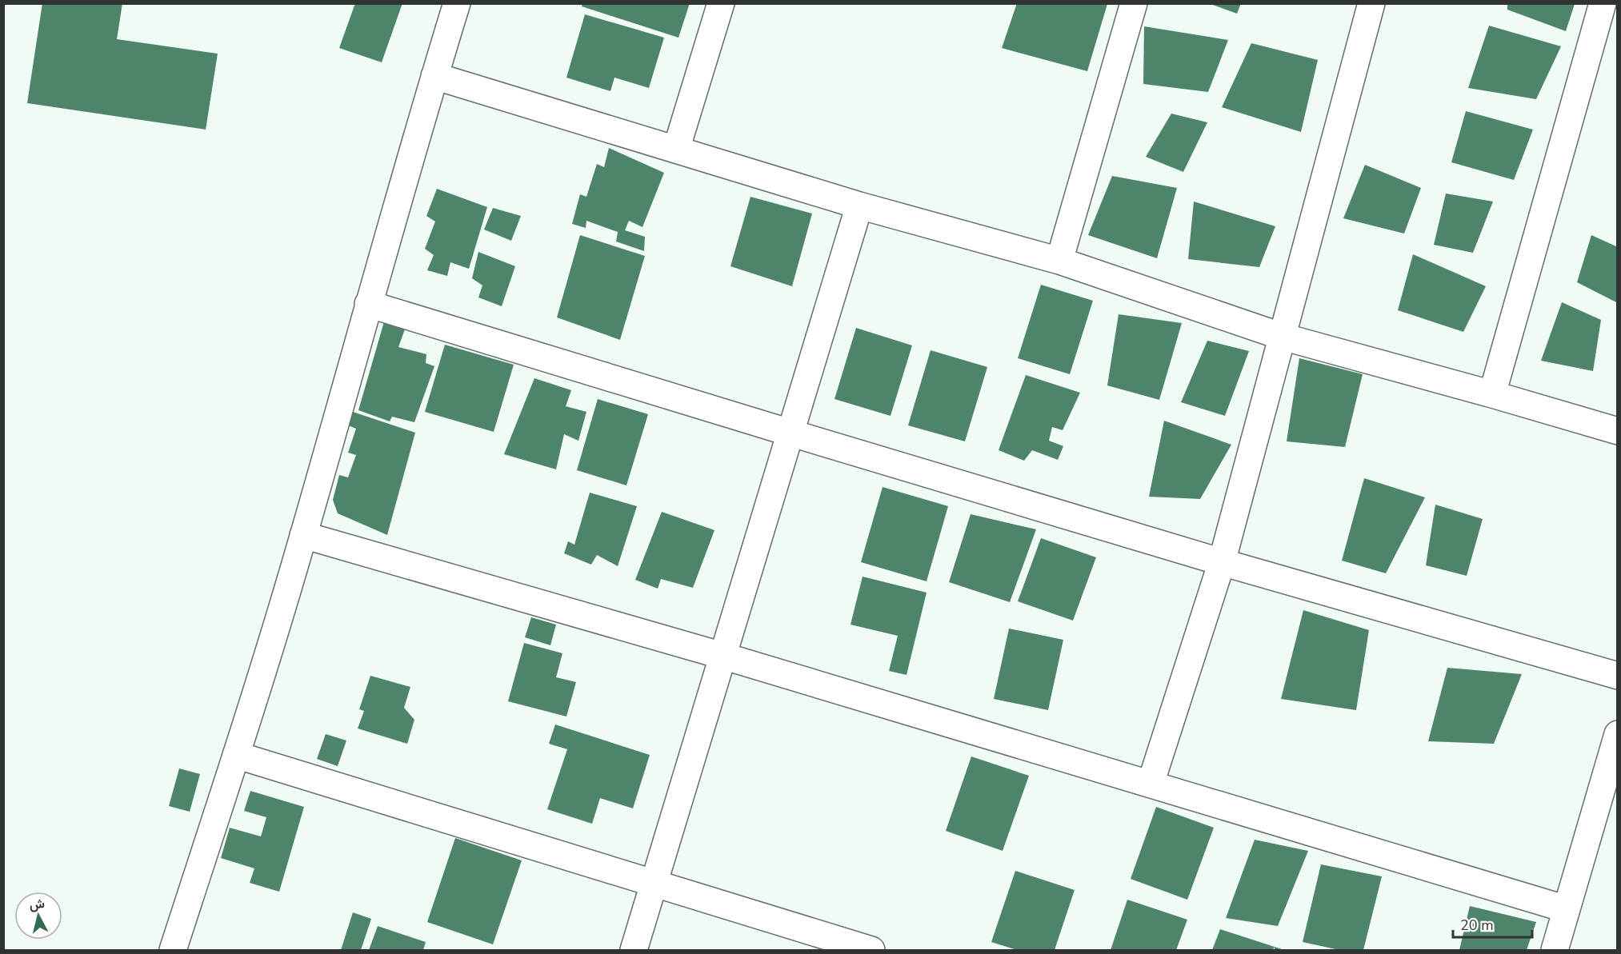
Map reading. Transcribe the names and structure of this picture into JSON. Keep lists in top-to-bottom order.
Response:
{
  "scale_bar": "20 m",
  "north": "top"
}
